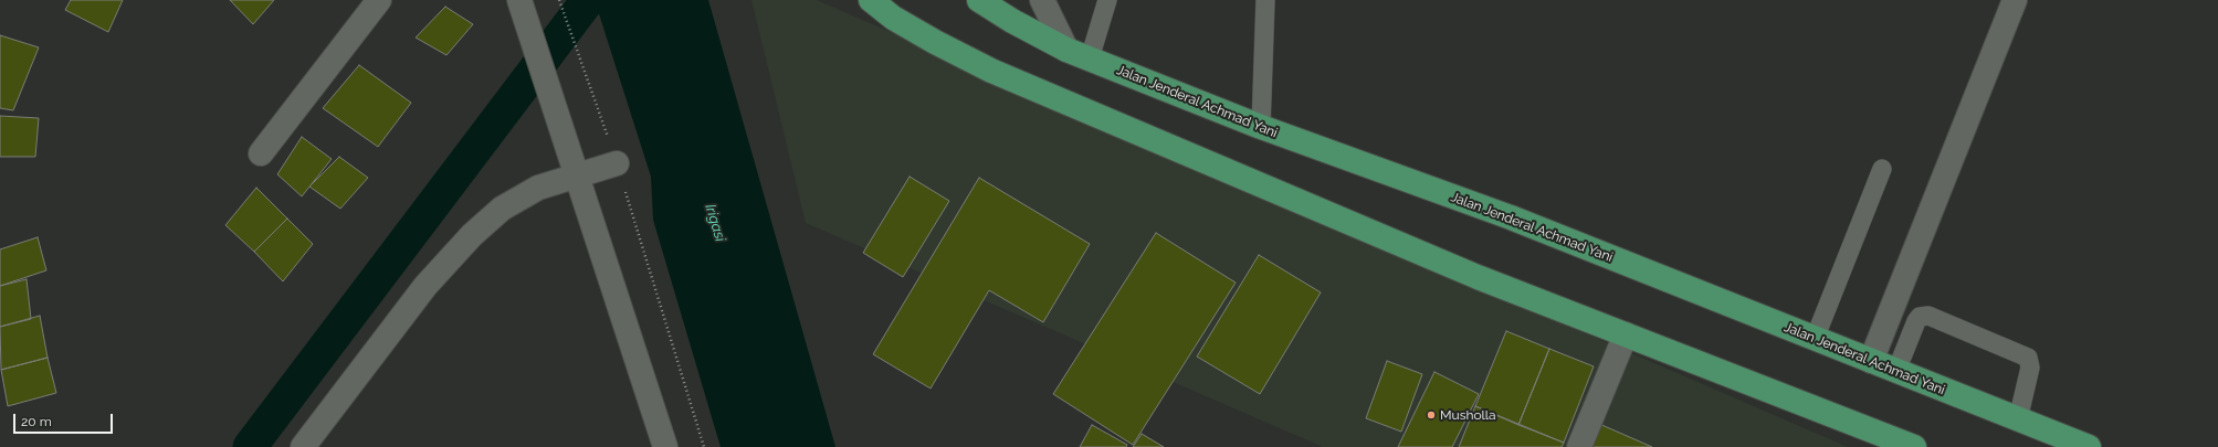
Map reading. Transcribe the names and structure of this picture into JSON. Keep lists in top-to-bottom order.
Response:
{
  "streets": {
    "highway": ["Jalan Jenderal Achmad Yani"]
  },
  "water": ["Irigasi"],
  "places": ["Musholla"],
  "scale_bar": "20 m"
}
